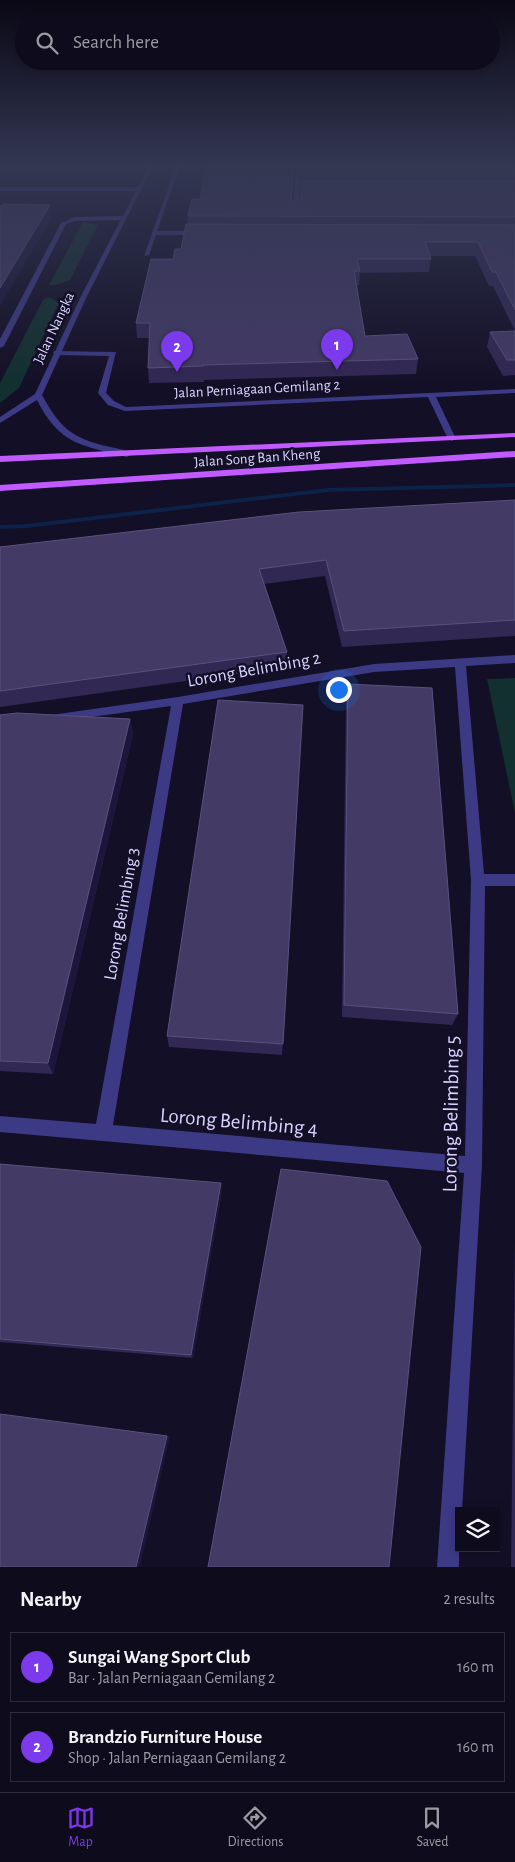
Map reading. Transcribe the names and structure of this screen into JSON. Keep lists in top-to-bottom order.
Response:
{
  "streets": {
    "main road": ["Jalan Song Ban Kheng"],
    "street": [
      "Jalan Nangka",
      "Jalan Perniagaan Gemilang 2",
      "Lorong Belimbing 2",
      "Lorong Belimbing 3",
      "Lorong Belimbing 5",
      "Lorong Belimbing 4"
    ]
  },
  "crossings": [
    ["Jalan Nangka", "Jalan Perniagaan Gemilang 2"],
    ["Lorong Belimbing 2", "Lorong Belimbing 3"],
    ["Lorong Belimbing 2", "Lorong Belimbing 5"],
    ["Lorong Belimbing 3", "Lorong Belimbing 4"],
    ["Lorong Belimbing 5", "Lorong Belimbing 4"]
  ],
  "page": {
    "search": "Search here",
    "pins": ["1", "2"],
    "heading": ["Nearby", "2 results"],
    "list": [
      {
        "mark": "1",
        "name": "Sungai Wang Sport Club",
        "note": "Bar · Jalan Perniagaan Gemilang 2",
        "value": "160 m"
      },
      {
        "mark": "2",
        "name": "Brandzio Furniture House",
        "note": "Shop · Jalan Perniagaan Gemilang 2",
        "value": "160 m"
      }
    ],
    "nav": ["Map", "Directions", "Saved"]
  }
}
